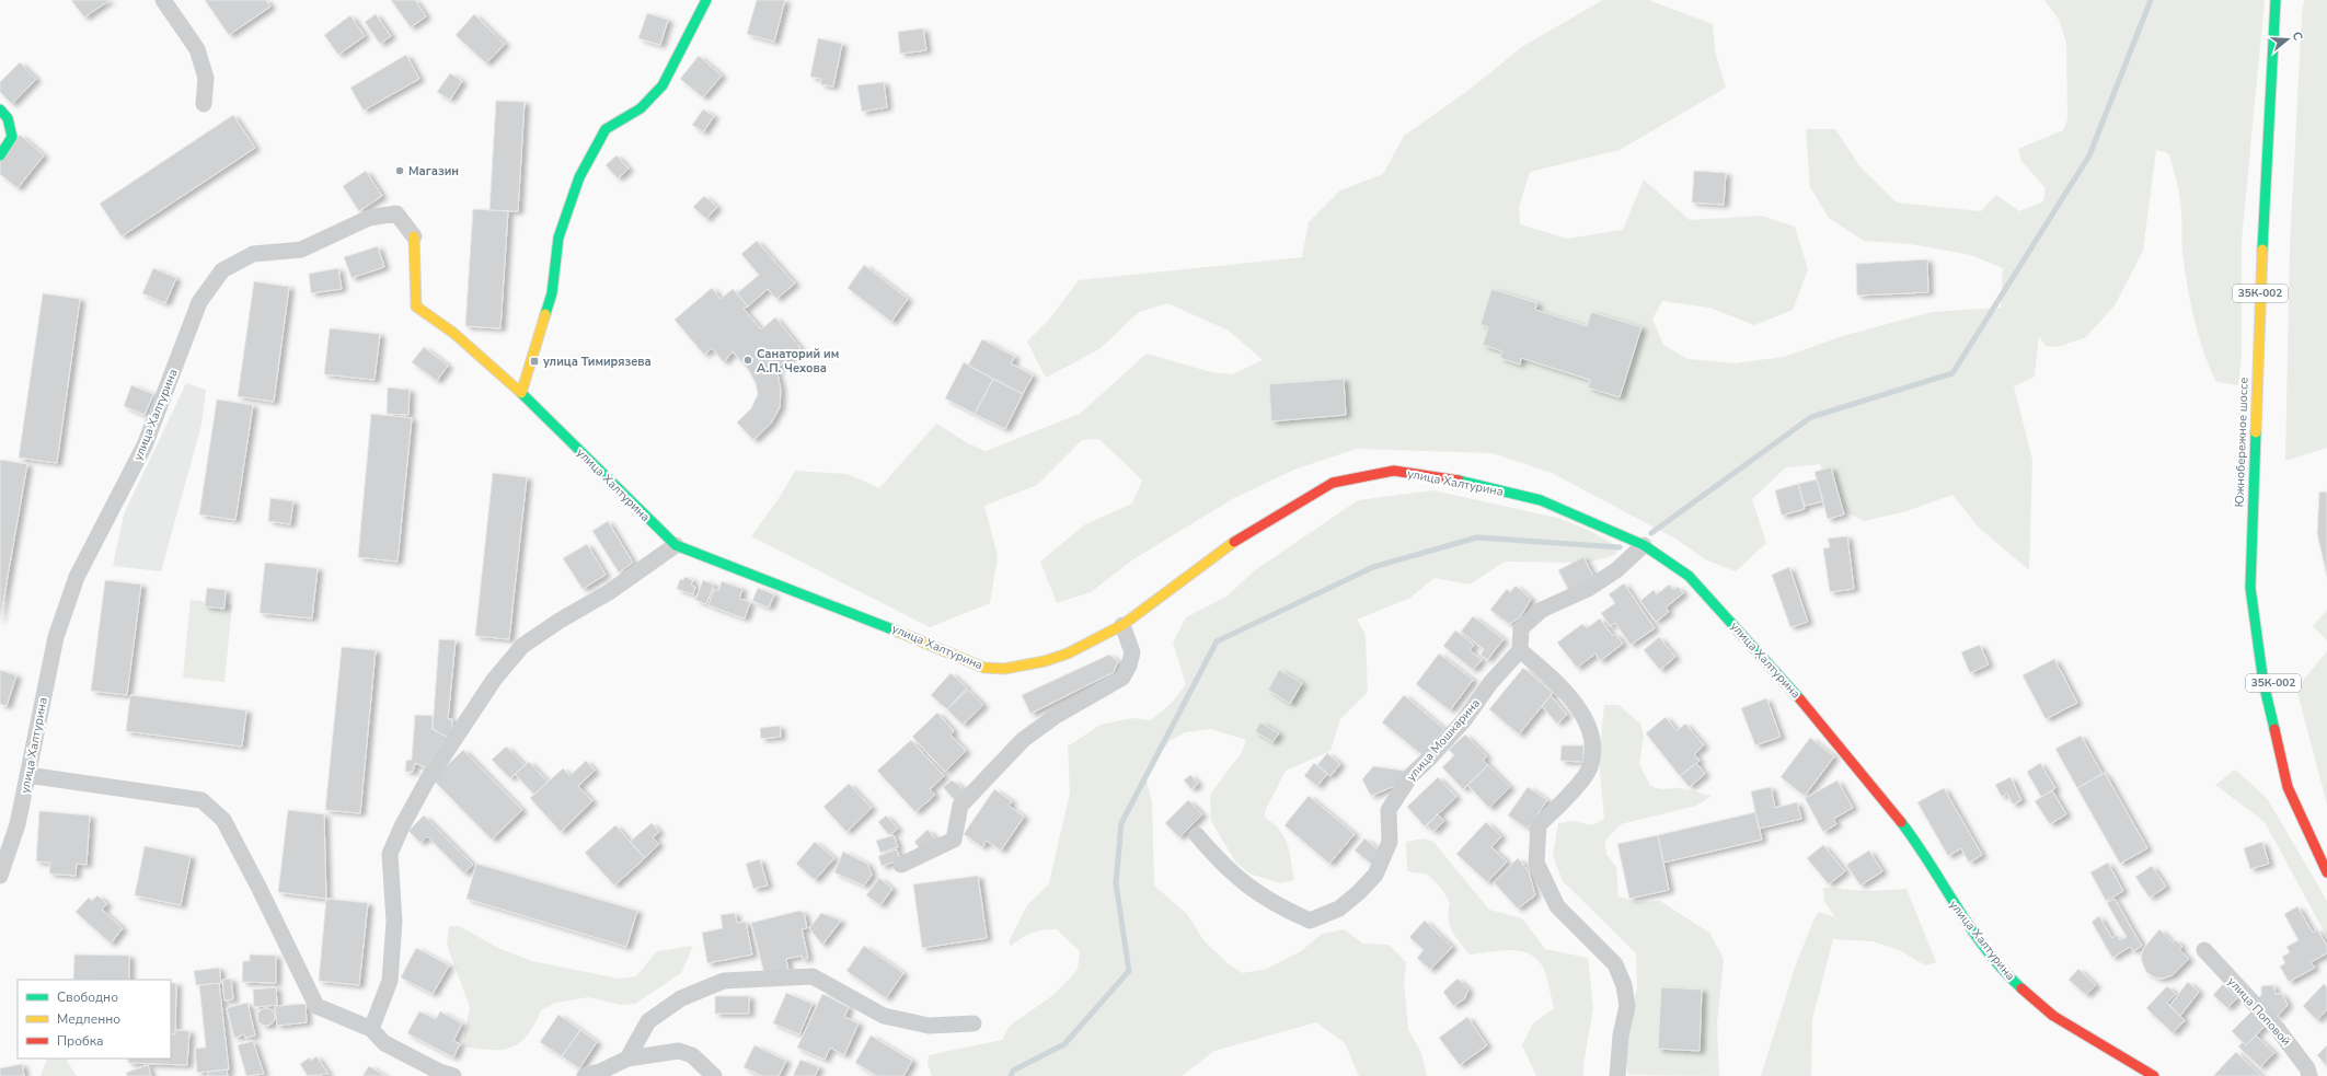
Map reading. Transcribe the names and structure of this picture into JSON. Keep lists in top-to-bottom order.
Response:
{
  "streets": {
    "main road": ["35К-002", "улица Халтурина", "Южнобережное шоссе"],
    "street": ["улица Мошкарина", "улица Поповой"]
  },
  "places": {
    "other": ["Магазин", "Санаторий им А.П. Чехова"],
    "transit": ["улица Тимирязева"]
  },
  "legend": ["Свободно", "Медленно", "Пробка"],
  "north": "right"
}
